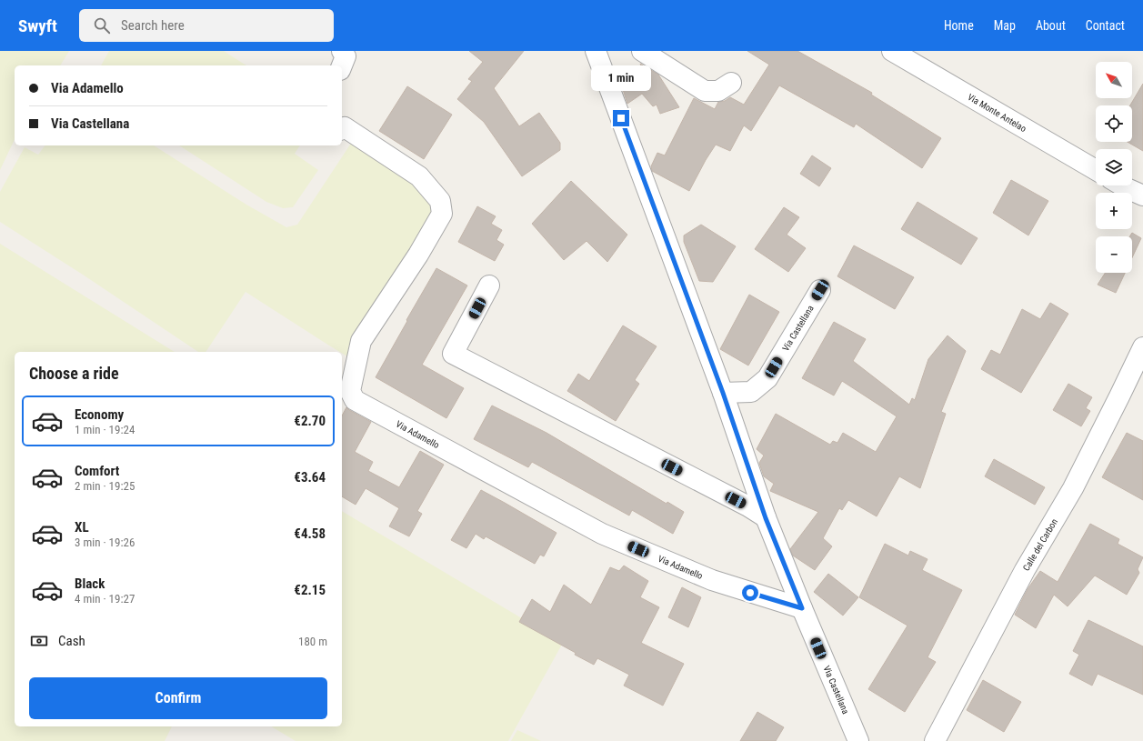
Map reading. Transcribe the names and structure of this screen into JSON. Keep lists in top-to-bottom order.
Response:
{
  "streets": {
    "street": [
      "Via Monte Antelao",
      "Via Castellana",
      "Via Adamello",
      "Calle del Carbon"
    ]
  },
  "crossings": [
    ["Via Castellana", "Via Adamello"]
  ],
  "north": "top left",
  "page": {
    "header": "Swyft",
    "search": "Search here",
    "nav": [
      "Home",
      "Map",
      "About",
      "Contact"
    ],
    "map_buttons": ["+", "−"],
    "bubble": "1 min",
    "banner": ["Via Adamello", "Via Castellana"],
    "heading": "Choose a ride",
    "list": [
      {
        "name": "Economy",
        "note": "1 min · 19:24",
        "value": "€2.70"
      },
      {
        "name": "Comfort",
        "note": "2 min · 19:25",
        "value": "€3.64"
      },
      {
        "name": "XL",
        "note": "3 min · 19:26",
        "value": "€4.58"
      },
      {
        "name": "Black",
        "note": "4 min · 19:27",
        "value": "€2.15"
      }
    ],
    "pay": ["Cash", "180 m"],
    "buttons": "Confirm"
  }
}
